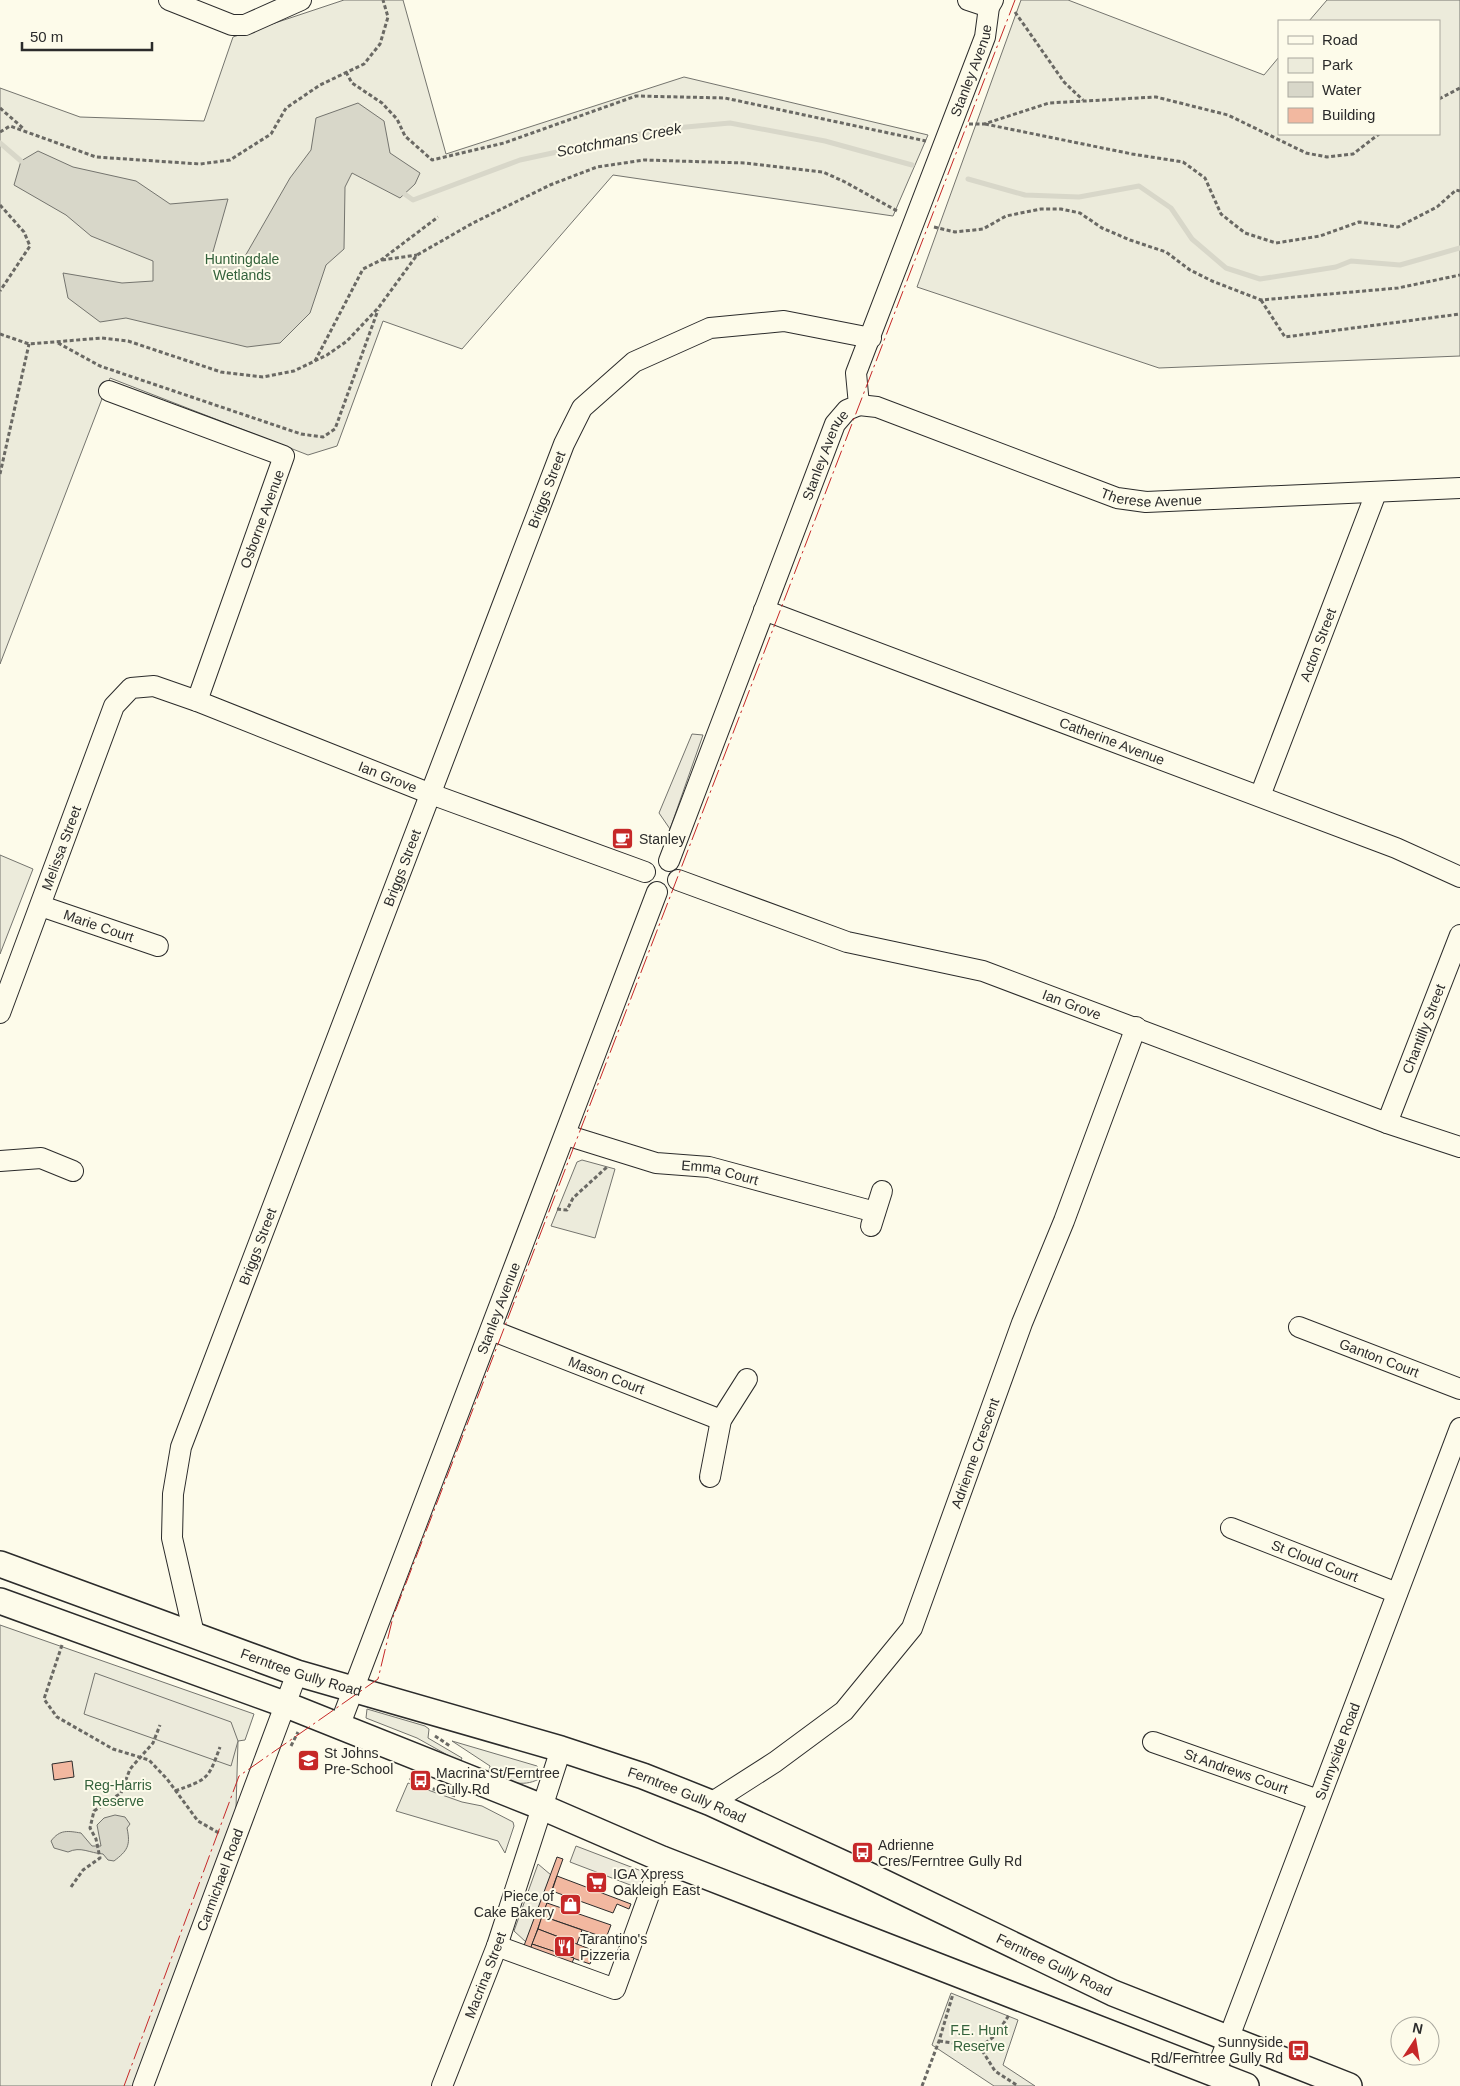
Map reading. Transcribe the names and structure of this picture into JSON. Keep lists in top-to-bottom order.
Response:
{
  "streets": {
    "main road": ["Ferntree Gully Road"],
    "street": [
      "Stanley Avenue",
      "Briggs Street",
      "Therese Avenue",
      "Osborne Avenue",
      "Acton Street",
      "Catherine Avenue",
      "Ian Grove",
      "Melissa Street",
      "Marie Court",
      "Chantilly Street",
      "Emma Court",
      "Ganton Court",
      "Mason Court",
      "Adrienne Crescent",
      "St Cloud Court",
      "Sunnyside Road",
      "St Andrews Court",
      "Carmichael Road",
      "Macrina Street"
    ]
  },
  "crossings": [
    ["Stanley Avenue", "Briggs Street"],
    ["Stanley Avenue", "Therese Avenue"],
    ["Stanley Avenue", "Catherine Avenue"],
    ["Stanley Avenue", "Ian Grove"],
    ["Stanley Avenue", "Emma Court"],
    ["Stanley Avenue", "Mason Court"],
    ["Stanley Avenue", "Ferntree Gully Road"],
    ["Briggs Street", "Ian Grove"],
    ["Briggs Street", "Ferntree Gully Road"],
    ["Therese Avenue", "Acton Street"],
    ["Osborne Avenue", "Ian Grove"],
    ["Acton Street", "Catherine Avenue"],
    ["Ian Grove", "Melissa Street"],
    ["Ian Grove", "Chantilly Street"],
    ["Ian Grove", "Adrienne Crescent"],
    ["Melissa Street", "Marie Court"],
    ["Adrienne Crescent", "Ferntree Gully Road"],
    ["St Cloud Court", "Sunnyside Road"],
    ["Ferntree Gully Road", "Sunnyside Road"],
    ["Ferntree Gully Road", "Carmichael Road"],
    ["Ferntree Gully Road", "Macrina Street"],
    ["Sunnyside Road", "St Andrews Court"]
  ],
  "water": ["Scotchmans Creek"],
  "parks": ["Huntingdale Wetlands", "Reg-Harris Reserve", "F.E. Hunt Reserve"],
  "places": {
    "cafe": ["Stanley"],
    "school or university": ["St Johns Pre-School"],
    "bus stop": ["Macrina St/Ferntree Gully Rd", "Adrienne Cres/Ferntree Gully Rd", "Sunnyside Rd/Ferntree Gully Rd"],
    "supermarket": ["IGA Xpress Oakleigh East"],
    "shop": ["Piece of Cake Bakery"],
    "restaurant": ["Tarantino's Pizzeria"]
  },
  "legend": [
    "Road",
    "Park",
    "Water",
    "Building"
  ],
  "scale_bar": "50 m",
  "north": "top"
}
